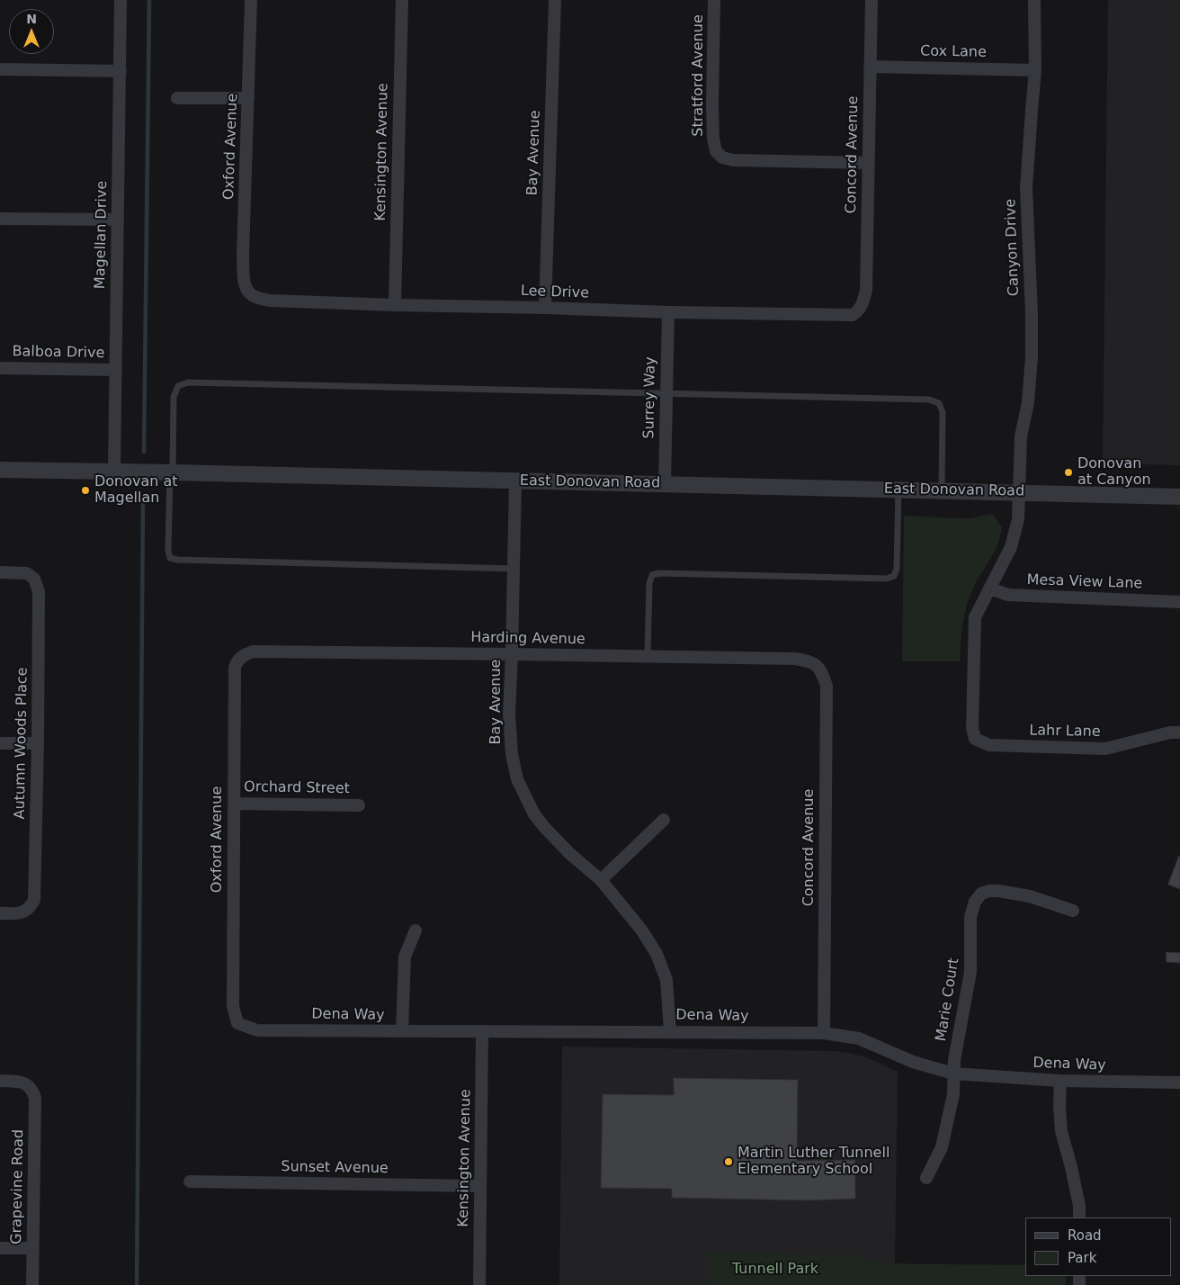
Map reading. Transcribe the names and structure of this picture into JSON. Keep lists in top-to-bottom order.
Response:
{
  "streets": {
    "street": [
      "Cox Lane",
      "Stratford Avenue",
      "Oxford Avenue",
      "Kensington Avenue",
      "Bay Avenue",
      "Concord Avenue",
      "Magellan Drive",
      "Canyon Drive",
      "Lee Drive",
      "Balboa Drive",
      "Surrey Way",
      "East Donovan Road",
      "Mesa View Lane",
      "Harding Avenue",
      "Lahr Lane",
      "Autumn Woods Place",
      "Orchard Street",
      "Marie Court",
      "Dena Way",
      "Sunset Avenue",
      "Grapevine Road"
    ]
  },
  "crossings": [
    ["Cox Lane", "Concord Avenue"],
    ["Cox Lane", "Canyon Drive"],
    ["Stratford Avenue", "Concord Avenue"],
    ["Oxford Avenue", "Lee Drive"],
    ["Oxford Avenue", "Harding Avenue"],
    ["Oxford Avenue", "Orchard Street"],
    ["Oxford Avenue", "Dena Way"],
    ["Kensington Avenue", "Lee Drive"],
    ["Kensington Avenue", "Dena Way"],
    ["Kensington Avenue", "Sunset Avenue"],
    ["Bay Avenue", "Lee Drive"],
    ["Bay Avenue", "East Donovan Road"],
    ["Bay Avenue", "Harding Avenue"],
    ["Bay Avenue", "Dena Way"],
    ["Concord Avenue", "Lee Drive"],
    ["Concord Avenue", "Harding Avenue"],
    ["Concord Avenue", "Dena Way"],
    ["Magellan Drive", "Balboa Drive"],
    ["Magellan Drive", "East Donovan Road"],
    ["Canyon Drive", "East Donovan Road"],
    ["Canyon Drive", "Mesa View Lane"],
    ["Canyon Drive", "Lahr Lane"],
    ["Lee Drive", "Surrey Way"],
    ["Surrey Way", "East Donovan Road"],
    ["Marie Court", "Dena Way"]
  ],
  "parks": ["Tunnell Park"],
  "places": ["Donovan at Canyon", "Donovan at Magellan", "Martin Luther Tunnell Elementary School"],
  "legend": ["Road", "Park"],
  "north": "top"
}
